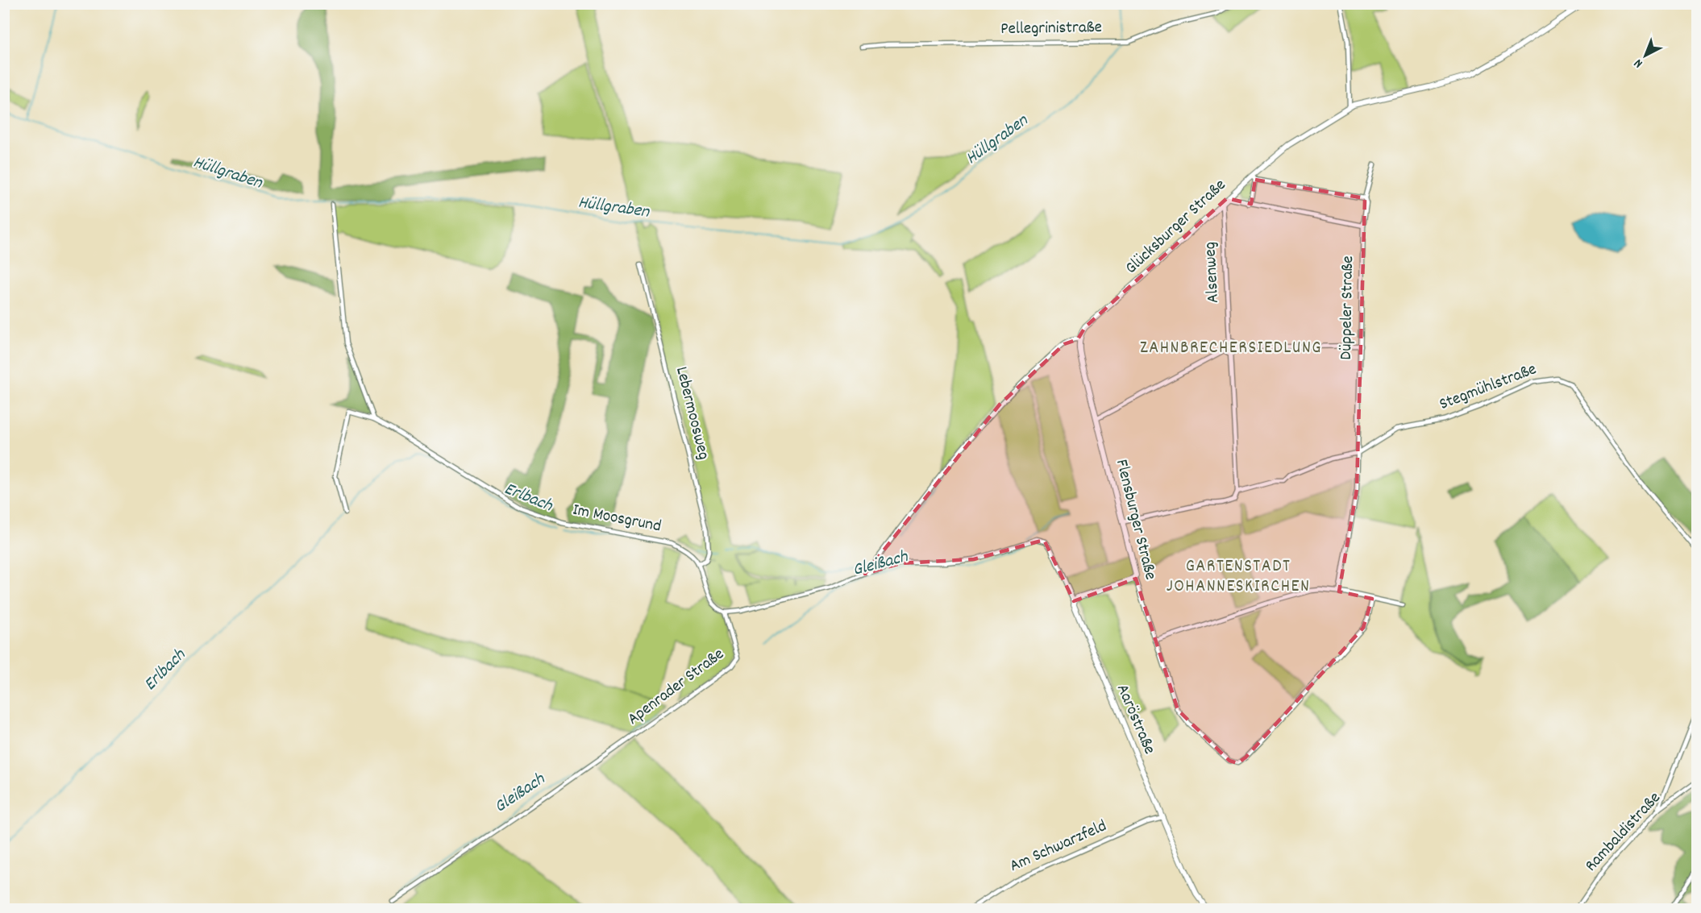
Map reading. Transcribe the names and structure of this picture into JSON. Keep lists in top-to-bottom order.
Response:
{
  "streets": {
    "street": [
      "Pellegrinistraße",
      "Glücksburger Straße",
      "Alsenweg",
      "Düppeler Straße",
      "Stegmühlstraße",
      "Lebermoosweg",
      "Im Moosgrund",
      "Flensburger Straße",
      "Apenrader Straße",
      "Aaröstraße",
      "Rambaldistraße",
      "Am Schwarzfeld"
    ]
  },
  "crossings": [
    ["Glücksburger Straße", "Alsenweg"],
    ["Glücksburger Straße", "Flensburger Straße"],
    ["Glücksburger Straße", "Aaröstraße"],
    ["Düppeler Straße", "Stegmühlstraße"],
    ["Lebermoosweg", "Im Moosgrund"],
    ["Im Moosgrund", "Apenrader Straße"],
    ["Aaröstraße", "Am Schwarzfeld"]
  ],
  "districts": ["ZAHNBRECHERSIEDLUNG", "GARTENSTADT JOHANNESKIRCHEN"],
  "water": ["Hüllgraben", "Erlbach", "Gleißach"],
  "north": "bottom left"
}
